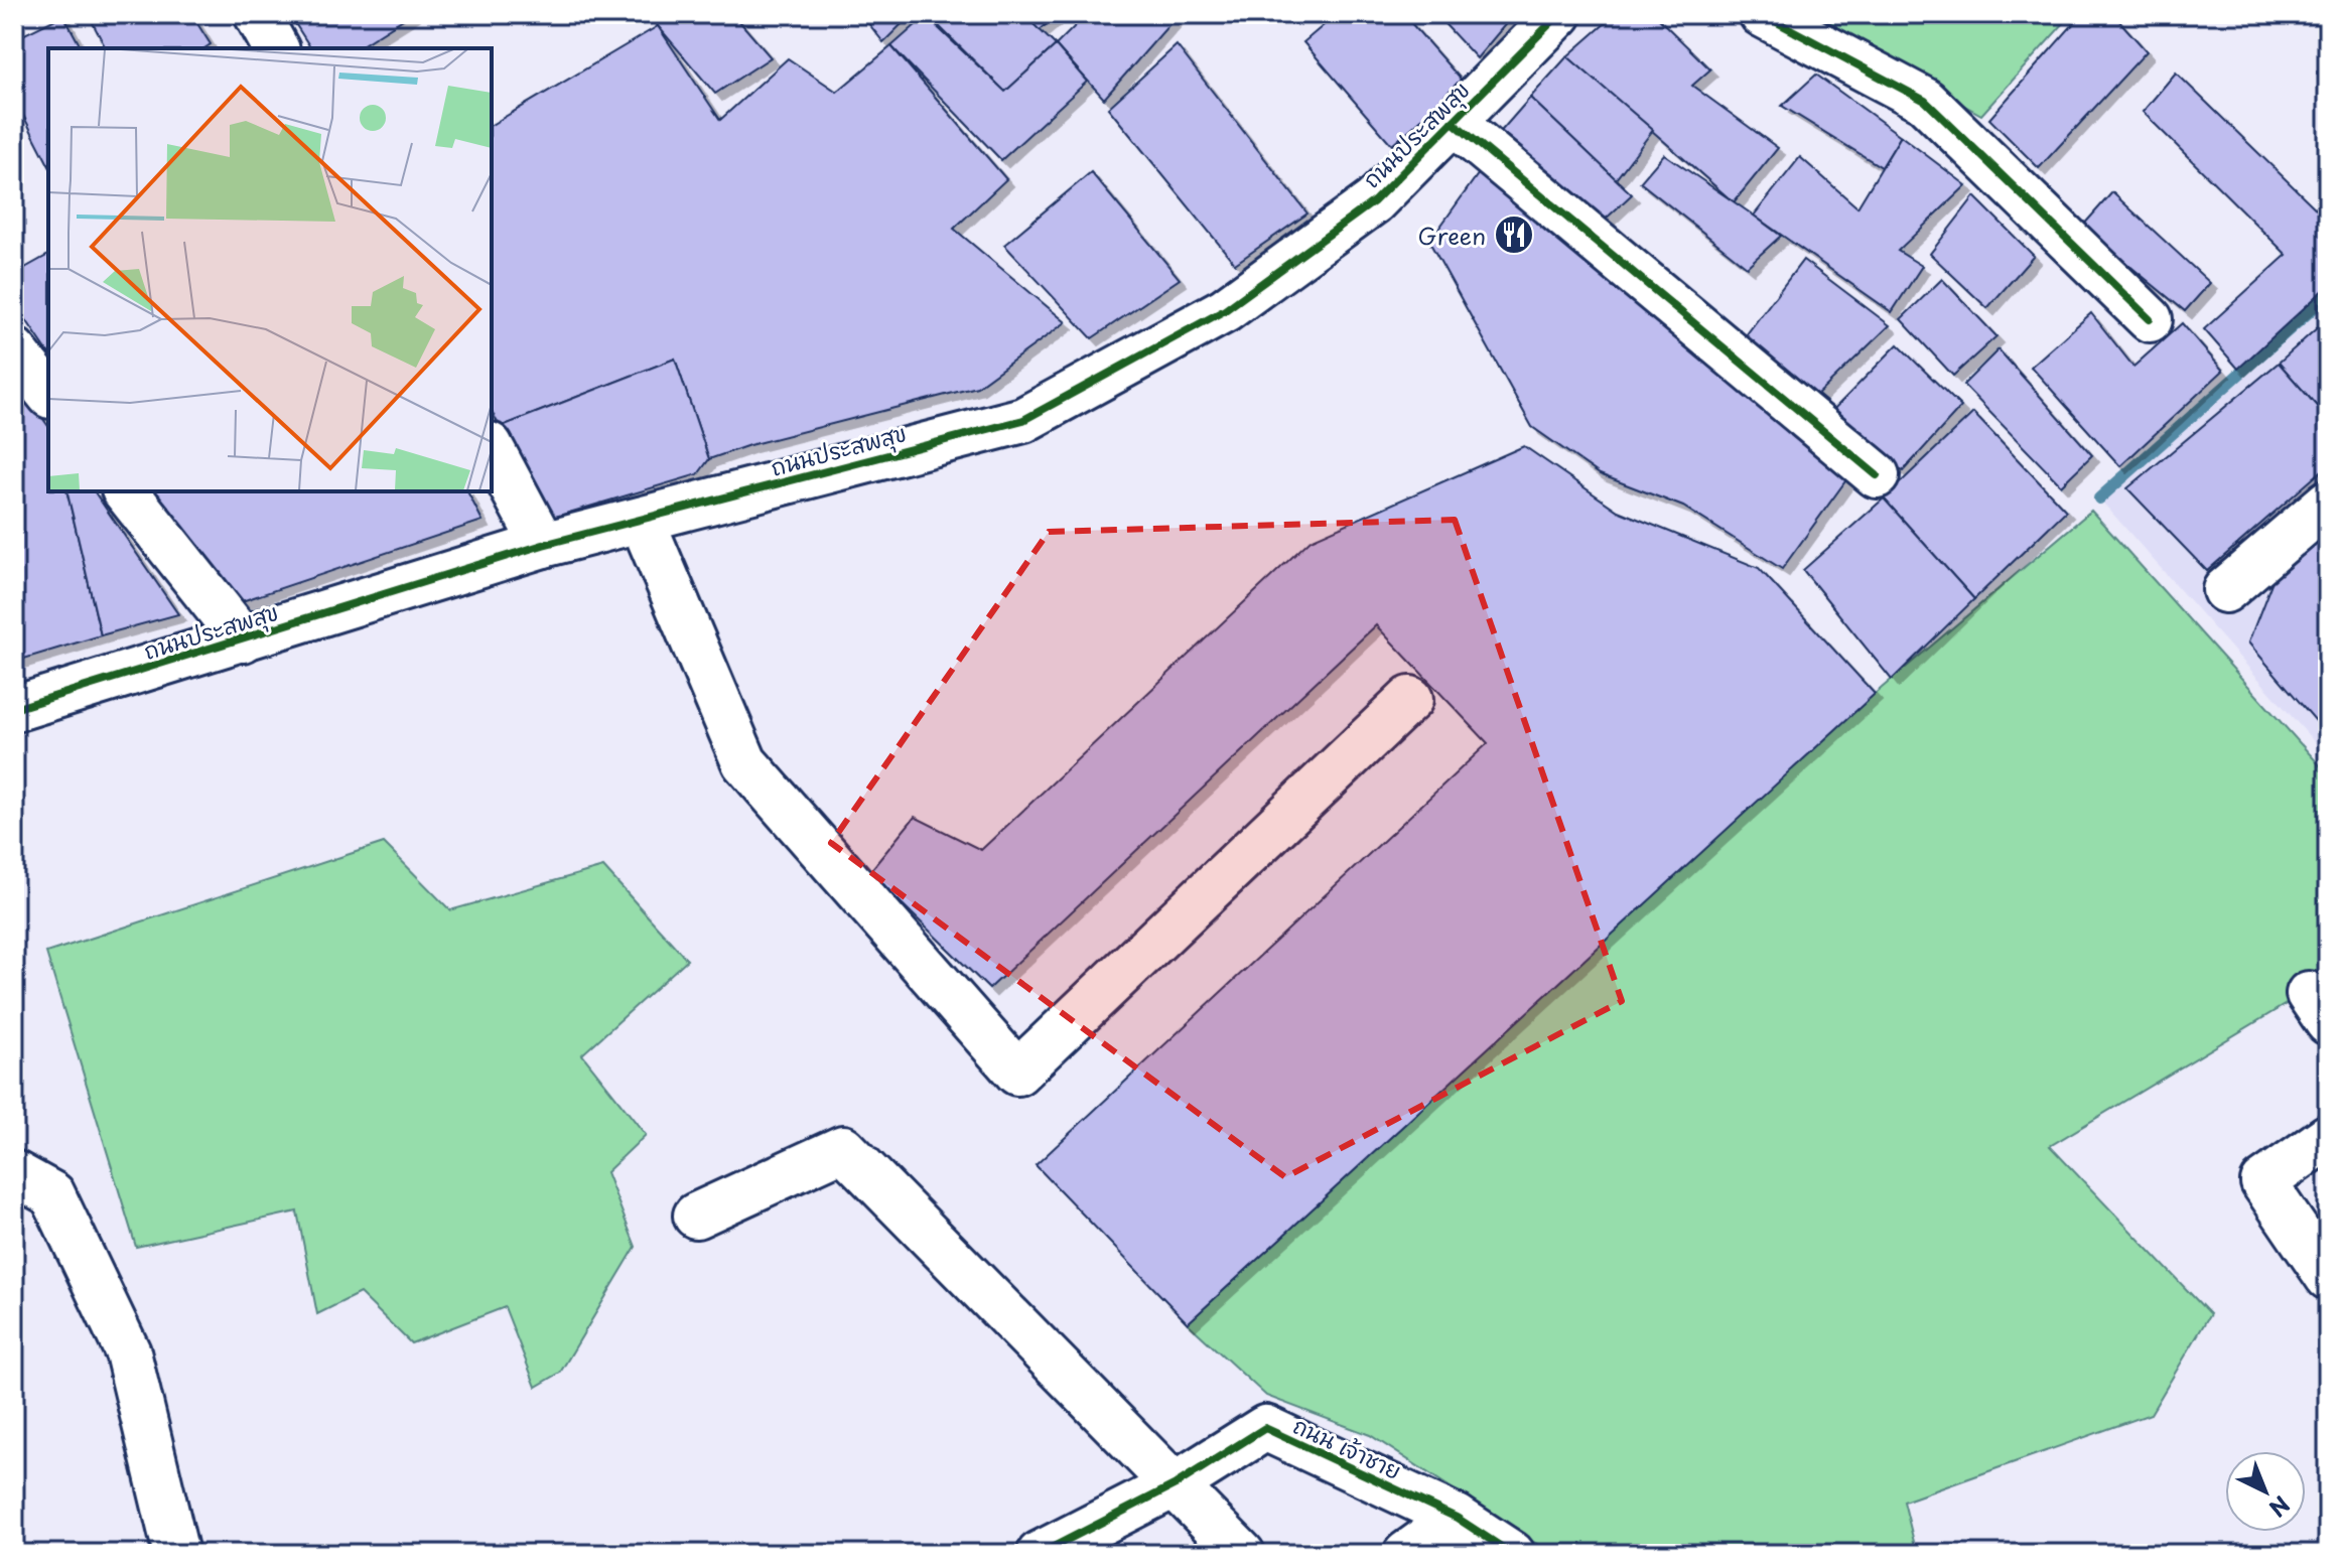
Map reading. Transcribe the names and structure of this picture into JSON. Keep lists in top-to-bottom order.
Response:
{
  "streets": {
    "street": ["ถนนประสพสุข", "ถนน เจ้าชาย"]
  },
  "places": {
    "restaurant": ["Green"]
  },
  "north": "bottom right"
}
